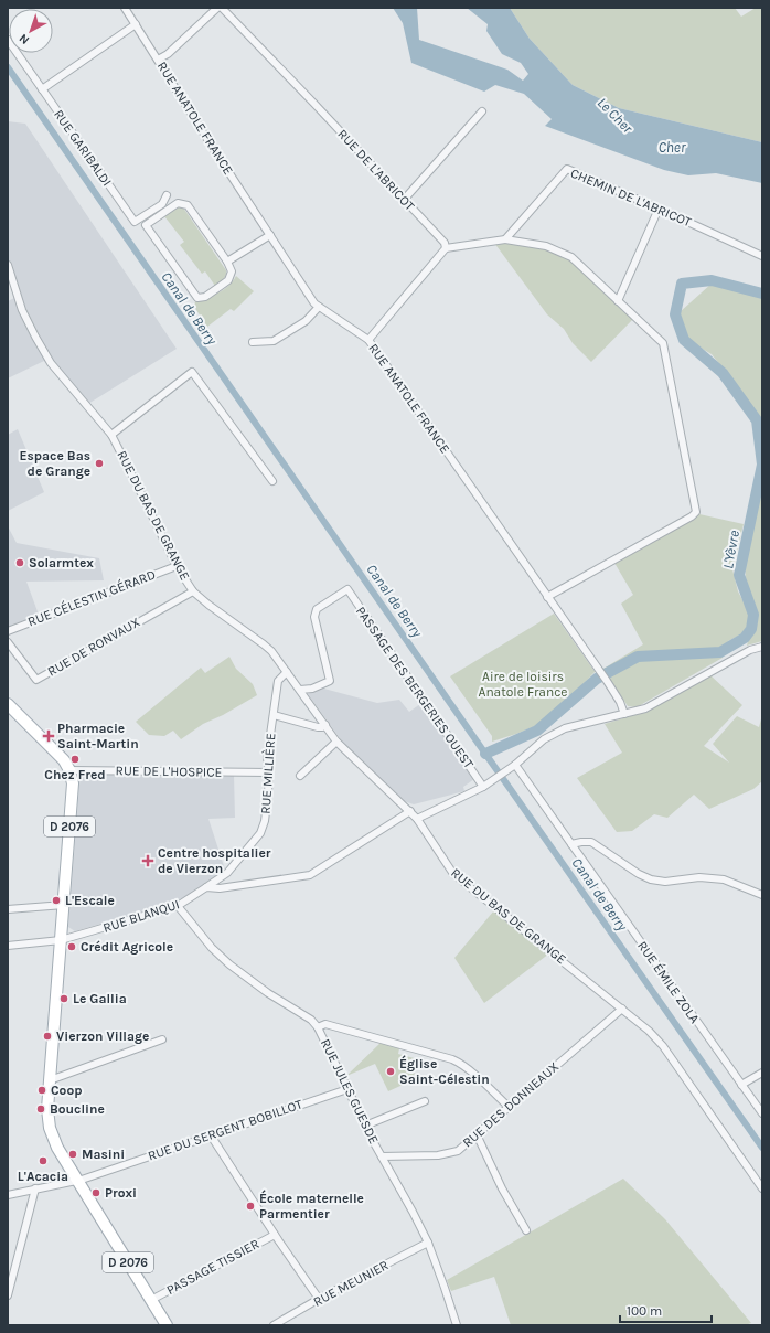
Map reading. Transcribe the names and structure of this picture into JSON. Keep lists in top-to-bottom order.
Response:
{
  "streets": {
    "main road": ["D 2076"],
    "street": [
      "RUE ANATOLE FRANCE",
      "RUE GARIBALDI",
      "RUE DE L'ABRICOT",
      "CHEMIN DE L'ABRICOT",
      "RUE DU BAS DE GRANGE",
      "RUE CÉLESTIN GÉRARD",
      "RUE DE RONVAUX",
      "PASSAGE DES BERGERIES OUEST",
      "RUE DE L'HOSPICE",
      "RUE MILLIÈRE",
      "RUE BLANQUI",
      "RUE ÉMILE ZOLA",
      "RUE JULES GUESDE",
      "RUE DES DONNEAUX",
      "RUE DU SERGENT BOBILLOT",
      "PASSAGE TISSIER",
      "RUE MEUNIER"
    ]
  },
  "crossings": [
    ["RUE DU BAS DE GRANGE", "RUE CÉLESTIN GÉRARD"],
    ["RUE DU BAS DE GRANGE", "RUE DE RONVAUX"],
    ["RUE DU BAS DE GRANGE", "PASSAGE DES BERGERIES OUEST"],
    ["RUE DU BAS DE GRANGE", "RUE MILLIÈRE"],
    ["RUE DU BAS DE GRANGE", "RUE DES DONNEAUX"],
    ["RUE DE L'HOSPICE", "RUE MILLIÈRE"],
    ["RUE DE L'HOSPICE", "D 2076"],
    ["RUE MILLIÈRE", "RUE BLANQUI"],
    ["D 2076", "RUE BLANQUI"],
    ["D 2076", "RUE DU SERGENT BOBILLOT"],
    ["D 2076", "PASSAGE TISSIER"],
    ["RUE BLANQUI", "RUE JULES GUESDE"],
    ["RUE JULES GUESDE", "RUE DES DONNEAUX"],
    ["RUE JULES GUESDE", "RUE DU SERGENT BOBILLOT"],
    ["RUE JULES GUESDE", "RUE MEUNIER"]
  ],
  "water": [
    "Le Cher",
    "Cher",
    "Canal de Berry",
    "L'Yèvre"
  ],
  "parks": ["Aire de loisirs Anatole France"],
  "places": {
    "other": [
      "Espace Bas de Grange",
      "Solarmtex",
      "Chez Fred",
      "L'Escale",
      "Crédit Agricole",
      "Le Gallia",
      "Vierzon Village",
      "Église Saint-Célestin",
      "Coop",
      "Boucline",
      "Masini",
      "L'Acacia",
      "Proxi",
      "École maternelle Parmentier"
    ],
    "health": ["Pharmacie Saint-Martin", "Centre hospitalier de Vierzon"]
  },
  "scale_bar": "100 m",
  "north": "bottom left"
}
